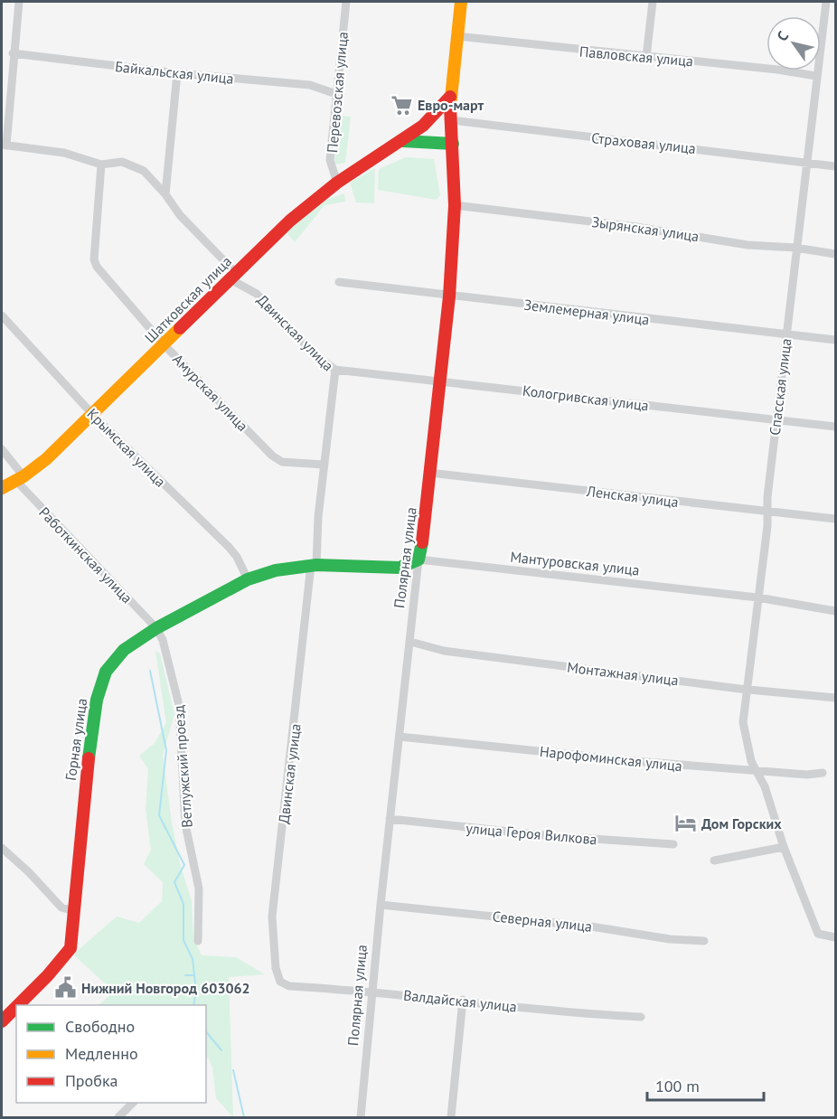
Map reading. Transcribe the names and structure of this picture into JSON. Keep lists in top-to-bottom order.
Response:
{
  "streets": {
    "main road": [
      "Шатковская улица",
      "Полярная улица",
      "Мантуровская улица",
      "Горная улица"
    ],
    "street": [
      "Павловская улица",
      "Байкальская улица",
      "Перевозская улица",
      "Страховая улица",
      "Зырянская улица",
      "Землемерная улица",
      "Двинская улица",
      "Спасская улица",
      "Амурская улица",
      "Кологривская улица",
      "Крымская улица",
      "Ленская улица",
      "Работкинская улица",
      "Монтажная улица",
      "Нарофоминская улица",
      "Ветлужский проезд",
      "улица Героя Вилкова",
      "Северная улица",
      "Валдайская улица"
    ]
  },
  "crossings": [
    ["Павловская улица", "Спасская улица"],
    ["Павловская улица", "Полярная улица"],
    ["Байкальская улица", "Перевозская улица"],
    ["Перевозская улица", "Шатковская улица"],
    ["Страховая улица", "Спасская улица"],
    ["Страховая улица", "Полярная улица"],
    ["Зырянская улица", "Спасская улица"],
    ["Зырянская улица", "Полярная улица"],
    ["Шатковская улица", "Двинская улица"],
    ["Шатковская улица", "Амурская улица"],
    ["Шатковская улица", "Крымская улица"],
    ["Шатковская улица", "Работкинская улица"],
    ["Шатковская улица", "Полярная улица"],
    ["Землемерная улица", "Спасская улица"],
    ["Землемерная улица", "Полярная улица"],
    ["Двинская улица", "Амурская улица"],
    ["Двинская улица", "Кологривская улица"],
    ["Двинская улица", "Мантуровская улица"],
    ["Двинская улица", "Горная улица"],
    ["Двинская улица", "Валдайская улица"],
    ["Спасская улица", "Кологривская улица"],
    ["Спасская улица", "Ленская улица"],
    ["Спасская улица", "Мантуровская улица"],
    ["Спасская улица", "Монтажная улица"],
    ["Спасская улица", "Нарофоминская улица"],
    ["Кологривская улица", "Полярная улица"],
    ["Крымская улица", "Горная улица"],
    ["Ленская улица", "Полярная улица"],
    ["Работкинская улица", "Горная улица"],
    ["Работкинская улица", "Ветлужский проезд"],
    ["Полярная улица", "Мантуровская улица"],
    ["Полярная улица", "Монтажная улица"],
    ["Полярная улица", "Нарофоминская улица"],
    ["Полярная улица", "улица Героя Вилкова"],
    ["Полярная улица", "Северная улица"],
    ["Полярная улица", "Валдайская улица"],
    ["Мантуровская улица", "Горная улица"],
    ["Горная улица", "Ветлужский проезд"]
  ],
  "places": {
    "supermarket": ["Евро-март"],
    "hotel": ["Дом Горских"],
    "public building": ["Нижний Новгород 603062"]
  },
  "legend": ["Свободно", "Медленно", "Пробка"],
  "scale_bar": "100 m",
  "north": "top left"
}
